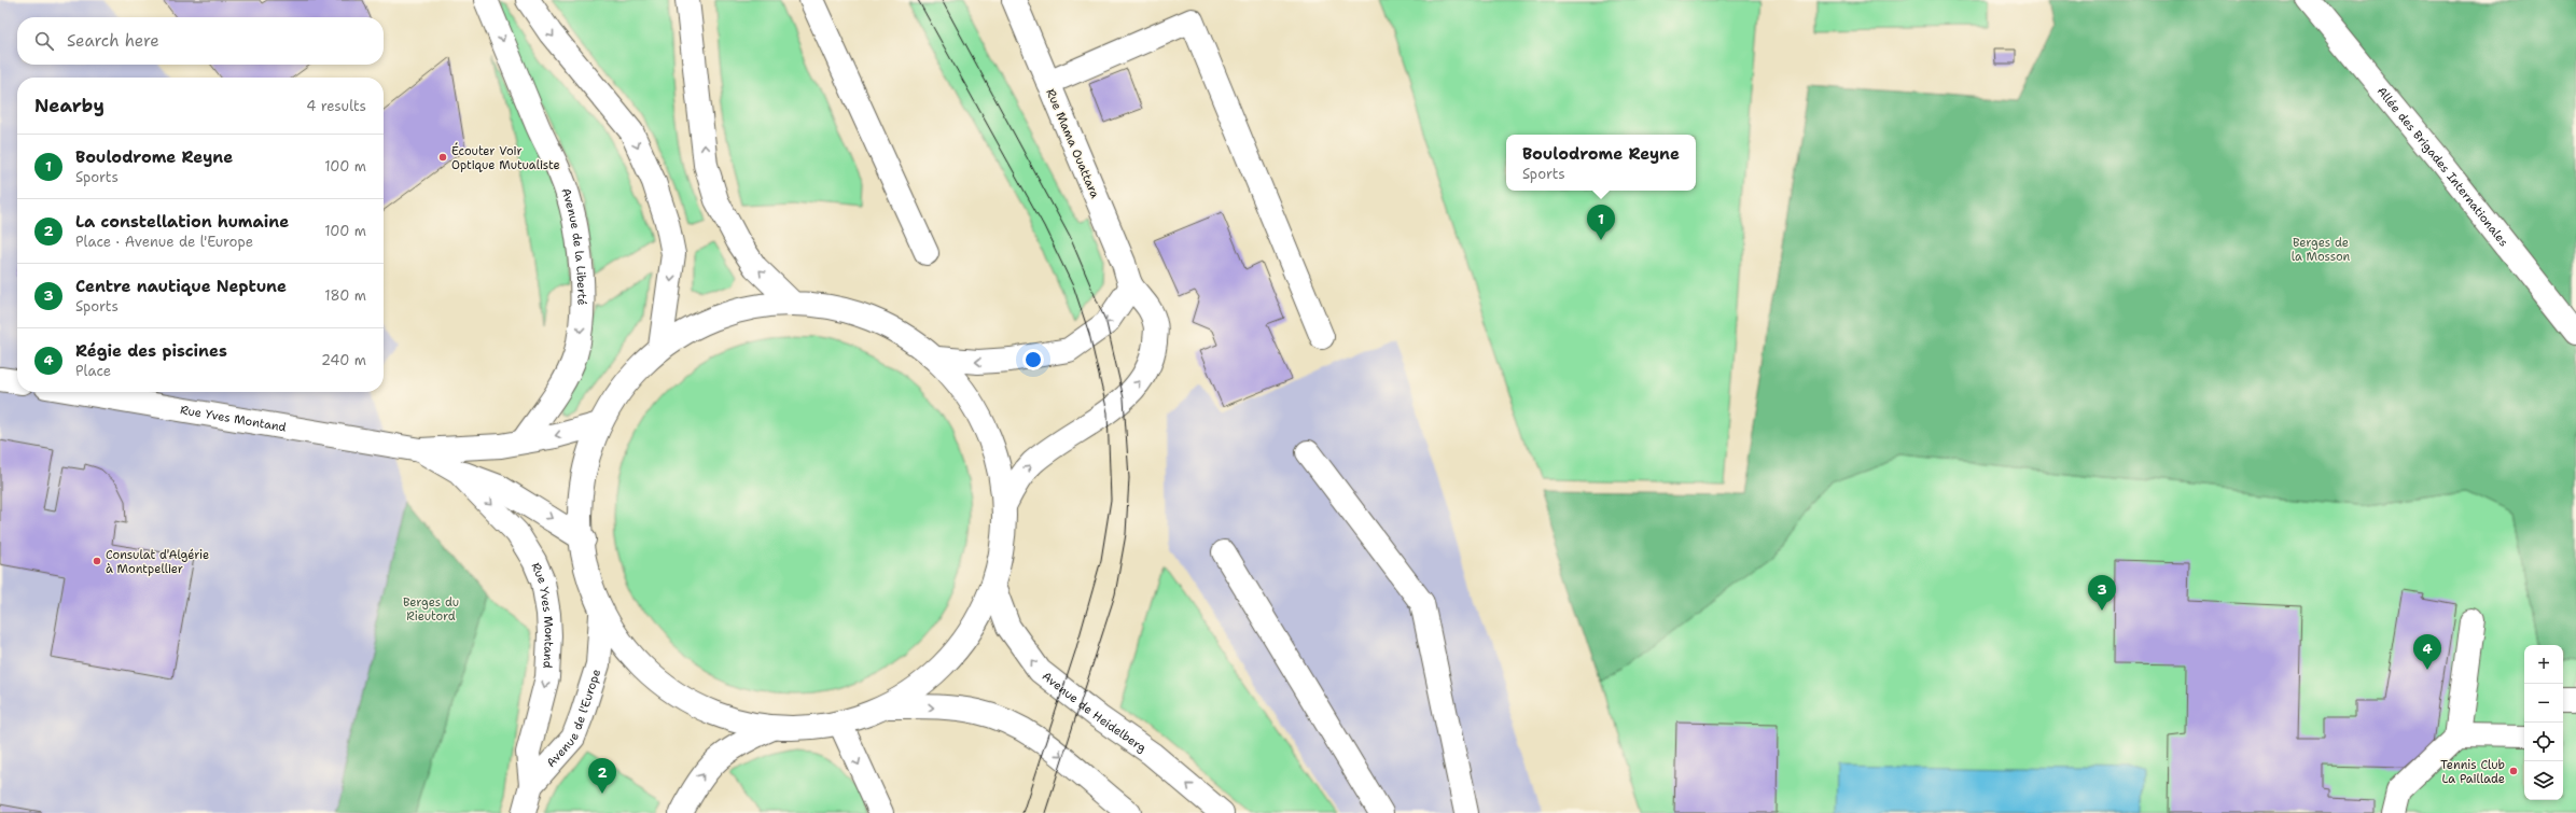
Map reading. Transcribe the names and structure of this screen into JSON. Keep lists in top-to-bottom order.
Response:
{
  "streets": {
    "street": [
      "Rue Mama Ouattara",
      "Allée des Brigades Internationales",
      "Avenue de la Liberté",
      "Rue Yves Montand",
      "Avenue de Heidelberg",
      "Avenue de l'Europe"
    ]
  },
  "crossings": [
    ["Avenue de la Liberté", "Rue Yves Montand"],
    ["Rue Yves Montand", "Avenue de l'Europe"]
  ],
  "one_way": ["Rue Mama Ouattara"],
  "parks": ["Berges de la Mosson", "Berges du Rieutord"],
  "places": ["Écouter Voir Optique Mutualiste", "Consulat d'Algérie à Montpellier", "Tennis Club La Paillade"],
  "page": {
    "search": "Search here",
    "heading": ["Nearby", "4 results"],
    "list": [
      {
        "mark": "1",
        "name": "Boulodrome Reyne",
        "note": "Sports",
        "value": "100 m"
      },
      {
        "mark": "2",
        "name": "La constellation humaine",
        "note": "Place · Avenue de l'Europe",
        "value": "100 m"
      },
      {
        "mark": "3",
        "name": "Centre nautique Neptune",
        "note": "Sports",
        "value": "180 m"
      },
      {
        "mark": "4",
        "name": "Régie des piscines",
        "note": "Place",
        "value": "240 m"
      }
    ],
    "popup": ["Boulodrome Reyne", "Sports"],
    "pins": [
      "1",
      "3",
      "4",
      "2"
    ],
    "map_buttons": ["+", "−"]
  }
}
